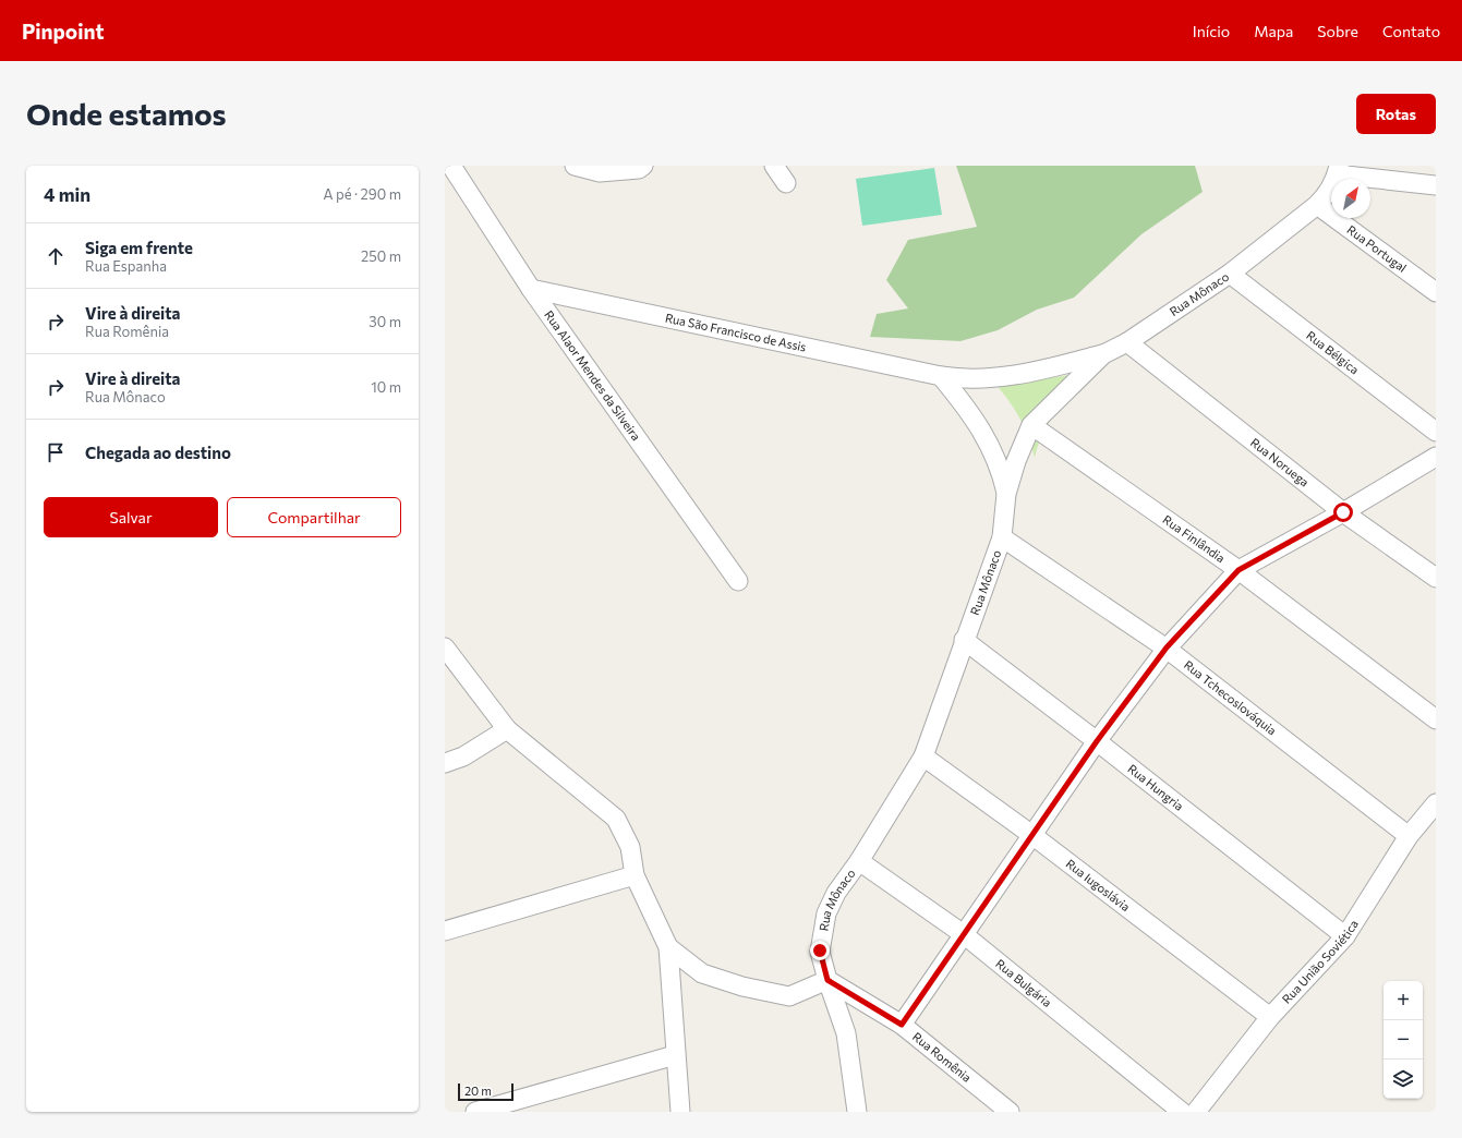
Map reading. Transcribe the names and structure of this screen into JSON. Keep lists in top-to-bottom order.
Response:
{
  "streets": {
    "street": [
      "Rua Portugal",
      "Rua Mônaco",
      "Rua São Francisco de Assis",
      "Rua Bélgica",
      "Rua Alaor Mendes da Silveira",
      "Rua Noruega",
      "Rua Finlândia",
      "Rua Tchecoslováquia",
      "Rua Hungria",
      "Rua Iugoslávia",
      "Rua União Soviética",
      "Rua Bulgária",
      "Rua Romênia"
    ]
  },
  "crossings": [
    ["Rua Portugal", "Rua Mônaco"],
    ["Rua Mônaco", "Rua São Francisco de Assis"],
    ["Rua Mônaco", "Rua Bélgica"],
    ["Rua Mônaco", "Rua Noruega"],
    ["Rua Mônaco", "Rua Finlândia"],
    ["Rua Mônaco", "Rua Tchecoslováquia"],
    ["Rua Mônaco", "Rua Hungria"],
    ["Rua Mônaco", "Rua Iugoslávia"],
    ["Rua Mônaco", "Rua Bulgária"],
    ["Rua Mônaco", "Rua Romênia"],
    ["Rua São Francisco de Assis", "Rua Alaor Mendes da Silveira"],
    ["Rua Tchecoslováquia", "Rua União Soviética"],
    ["Rua Hungria", "Rua União Soviética"],
    ["Rua Iugoslávia", "Rua União Soviética"]
  ],
  "scale_bar": "20 m",
  "north": "top right",
  "page": {
    "header": "Pinpoint",
    "nav": [
      "Início",
      "Mapa",
      "Sobre",
      "Contato"
    ],
    "buttons": [
      "Rotas",
      ["Salvar", "Compartilhar"]
    ],
    "title": "Onde estamos",
    "heading": ["4 min", "A pé · 290 m"],
    "list": [
      ["Siga em frente", "Rua Espanha", "250 m"],
      ["Vire à direita", "Rua Romênia", "30 m"],
      ["Vire à direita", "Rua Mônaco", "10 m"],
      "Chegada ao destino"
    ],
    "map_buttons": ["+", "−"],
    "scale": "20 m"
  }
}
